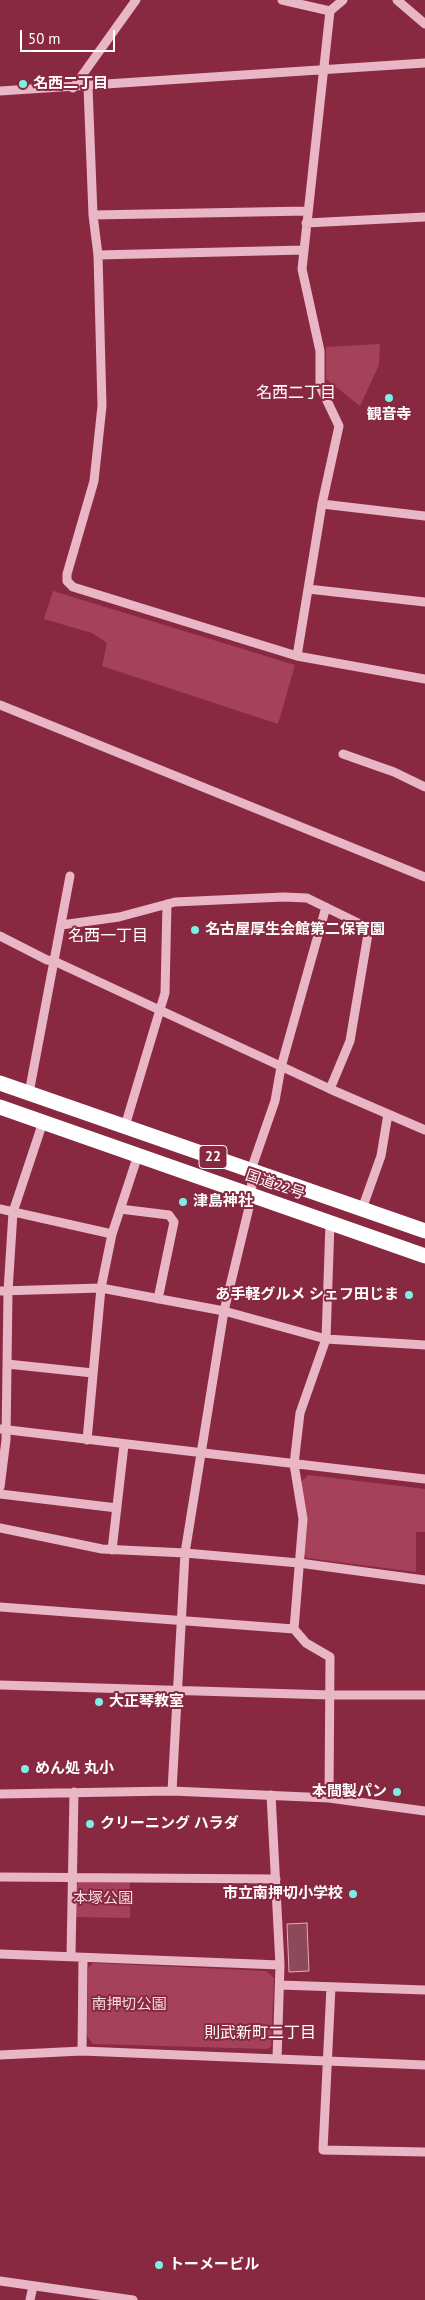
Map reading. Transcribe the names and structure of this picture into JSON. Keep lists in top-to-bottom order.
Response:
{
  "streets": {
    "highway": ["22", "国道22号"]
  },
  "districts": ["名西二丁目", "名西一丁目", "則武新町二丁目"],
  "parks": ["本塚公園", "南押切公園"],
  "places": [
    "名西二丁目",
    "観音寺",
    "名古屋厚生会館第二保育園",
    "津島神社",
    "あ手軽グルメ シェフ田じま",
    "大正琴教室",
    "めん処 丸小",
    "本間製パン",
    "クリーニング ハラダ",
    "市立南押切小学校",
    "トーメービル"
  ],
  "scale_bar": "50 m"
}
